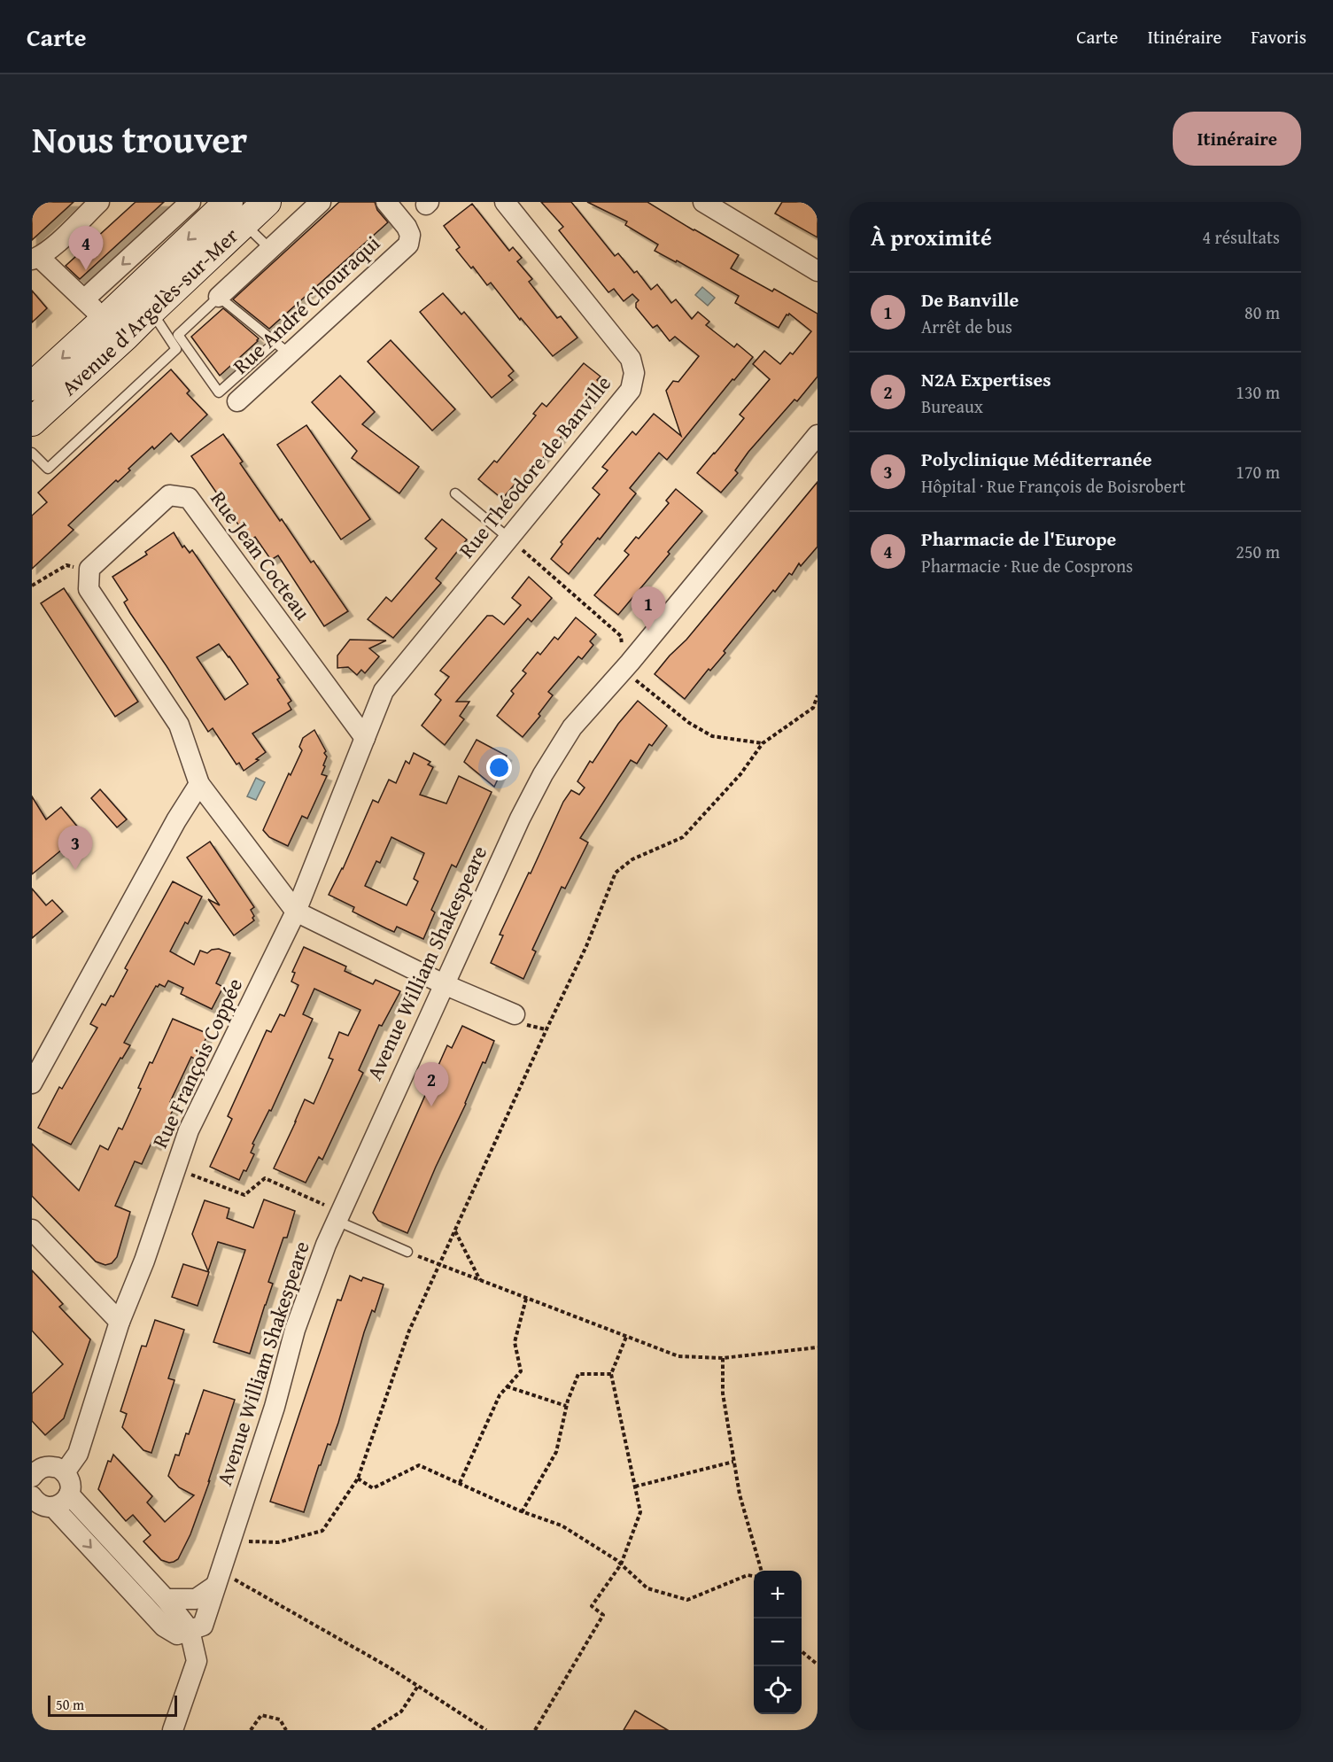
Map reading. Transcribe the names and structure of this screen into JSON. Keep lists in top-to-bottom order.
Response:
{
  "streets": {
    "main road": ["Avenue d'Argelès-sur-Mer"],
    "street": [
      "Rue André Chouraqui",
      "Rue Théodore de Banville",
      "Rue Jean Cocteau",
      "Avenue William Shakespeare",
      "Rue François Coppée"
    ]
  },
  "crossings": [
    ["Rue Théodore de Banville", "Rue Jean Cocteau"],
    ["Rue Théodore de Banville", "Rue François Coppée"],
    ["Rue Jean Cocteau", "Rue François Coppée"]
  ],
  "scale_bar": "50 m",
  "page": {
    "header": "Carte",
    "nav": ["Carte", "Itinéraire", "Favoris"],
    "title": "Nous trouver",
    "buttons": "Itinéraire",
    "heading": ["À proximité", "4 résultats"],
    "pins": [
      "4",
      "1",
      "3",
      "2"
    ],
    "list": [
      {
        "mark": "1",
        "name": "De Banville",
        "note": "Arrêt de bus",
        "value": "80 m"
      },
      {
        "mark": "2",
        "name": "N2A Expertises",
        "note": "Bureaux",
        "value": "130 m"
      },
      {
        "mark": "3",
        "name": "Polyclinique Méditerranée",
        "note": "Hôpital · Rue François de Boisrobert",
        "value": "170 m"
      },
      {
        "mark": "4",
        "name": "Pharmacie de l'Europe",
        "note": "Pharmacie · Rue de Cosprons",
        "value": "250 m"
      }
    ],
    "map_buttons": ["+", "−"],
    "scale": "50 m"
  }
}
